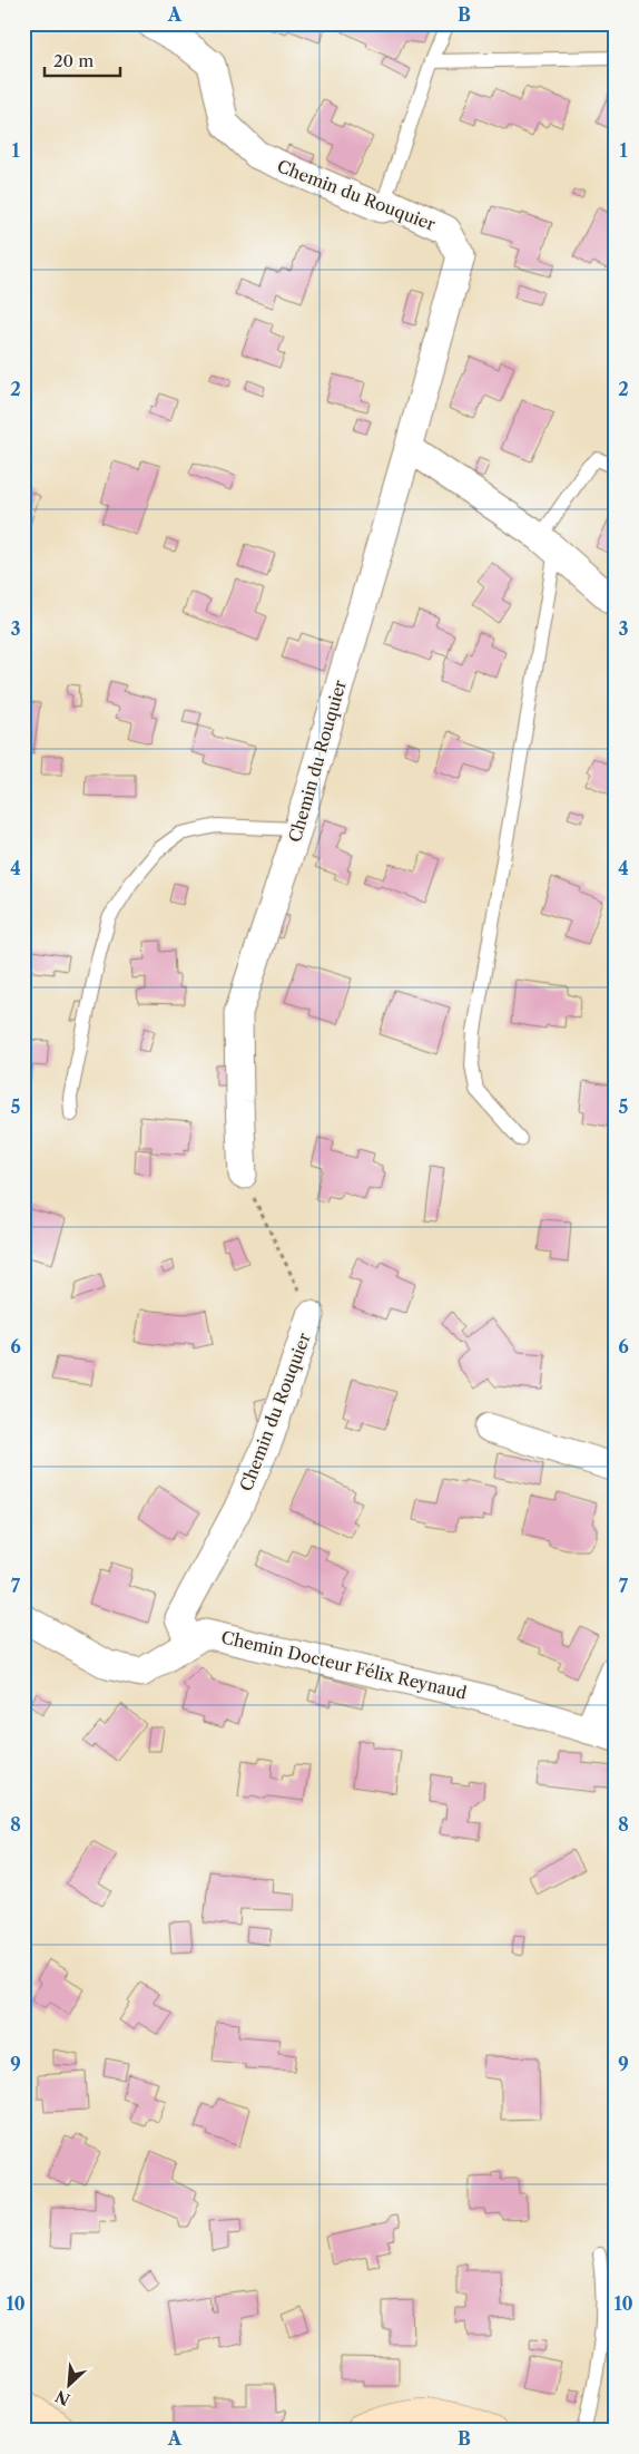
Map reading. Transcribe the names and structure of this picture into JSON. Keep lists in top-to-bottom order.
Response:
{
  "streets": {
    "street": ["Chemin du Rouquier", "Chemin Docteur Félix Reynaud"]
  },
  "crossings": [
    ["Chemin du Rouquier", "Chemin Docteur Félix Reynaud"]
  ],
  "scale_bar": "20 m",
  "north": "bottom left",
  "grid": {
    "columns": ["A", "B"],
    "rows": [
      "1",
      "2",
      "3",
      "4",
      "5",
      "6",
      "7",
      "8",
      "9",
      "10"
    ]
  }
}
